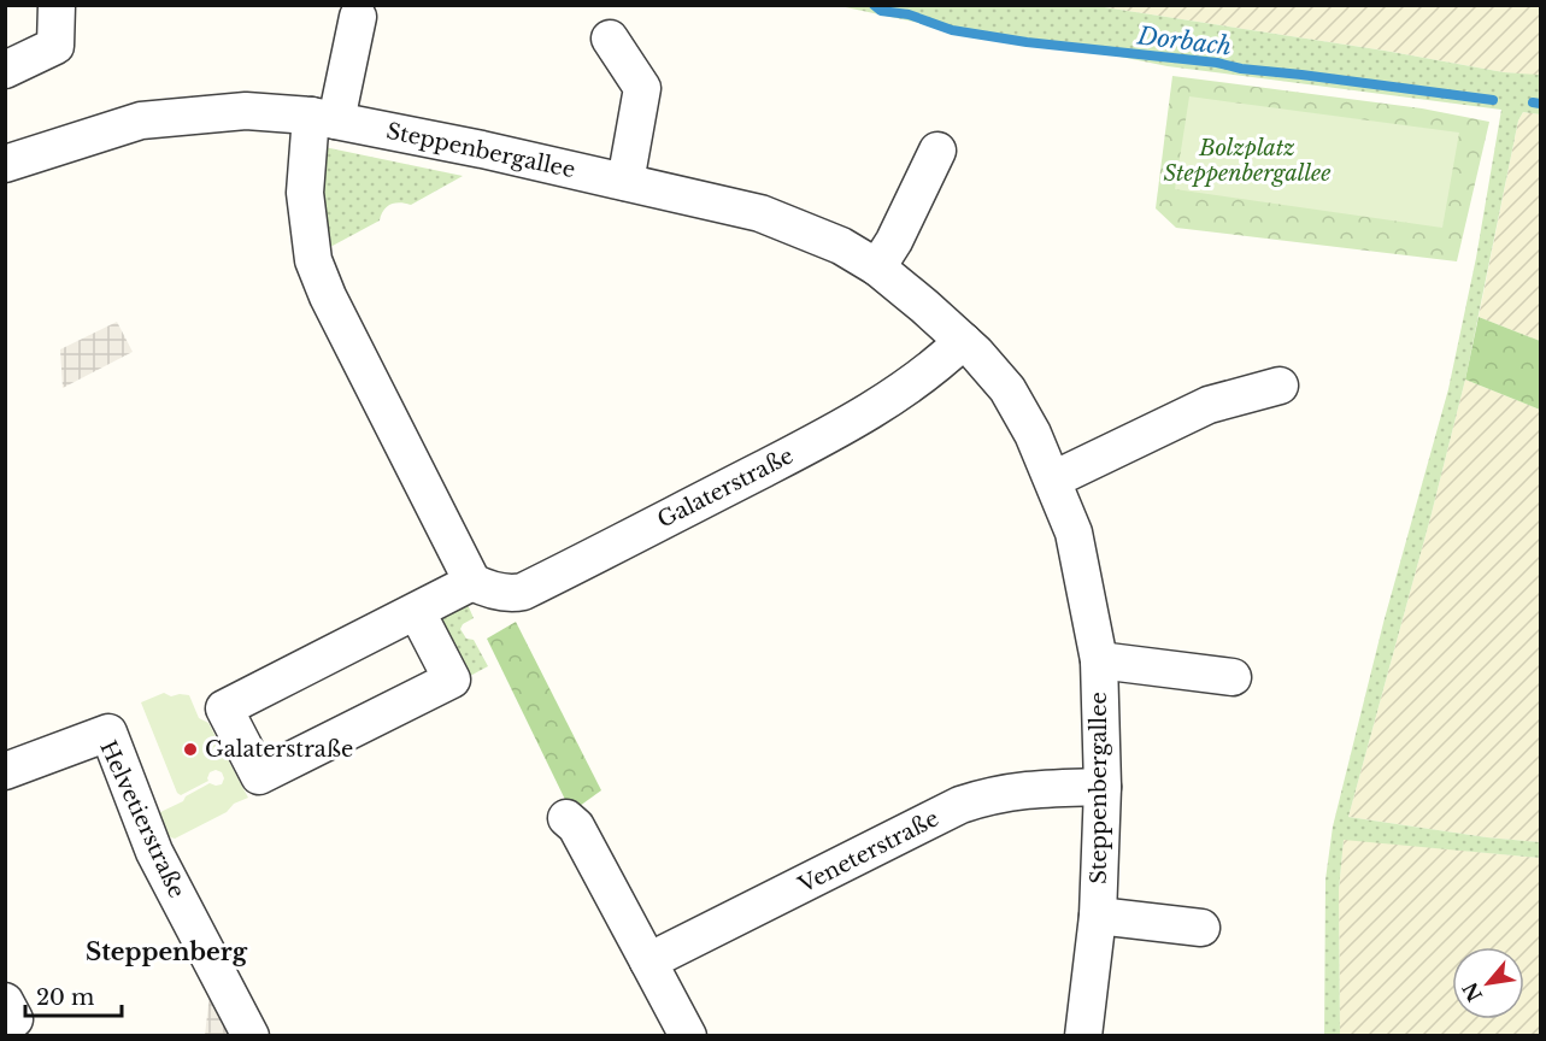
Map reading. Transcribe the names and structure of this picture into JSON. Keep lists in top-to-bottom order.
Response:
{
  "streets": {
    "street": [
      "Steppenbergallee",
      "Galaterstraße",
      "Helvetierstraße",
      "Veneterstraße"
    ]
  },
  "crossings": [
    ["Steppenbergallee", "Galaterstraße"],
    ["Steppenbergallee", "Veneterstraße"]
  ],
  "districts": ["Steppenberg"],
  "water": ["Dorbach"],
  "parks": ["Bolzplatz Steppenbergallee"],
  "places": ["Galaterstraße"],
  "scale_bar": "20 m",
  "north": "bottom left"
}
